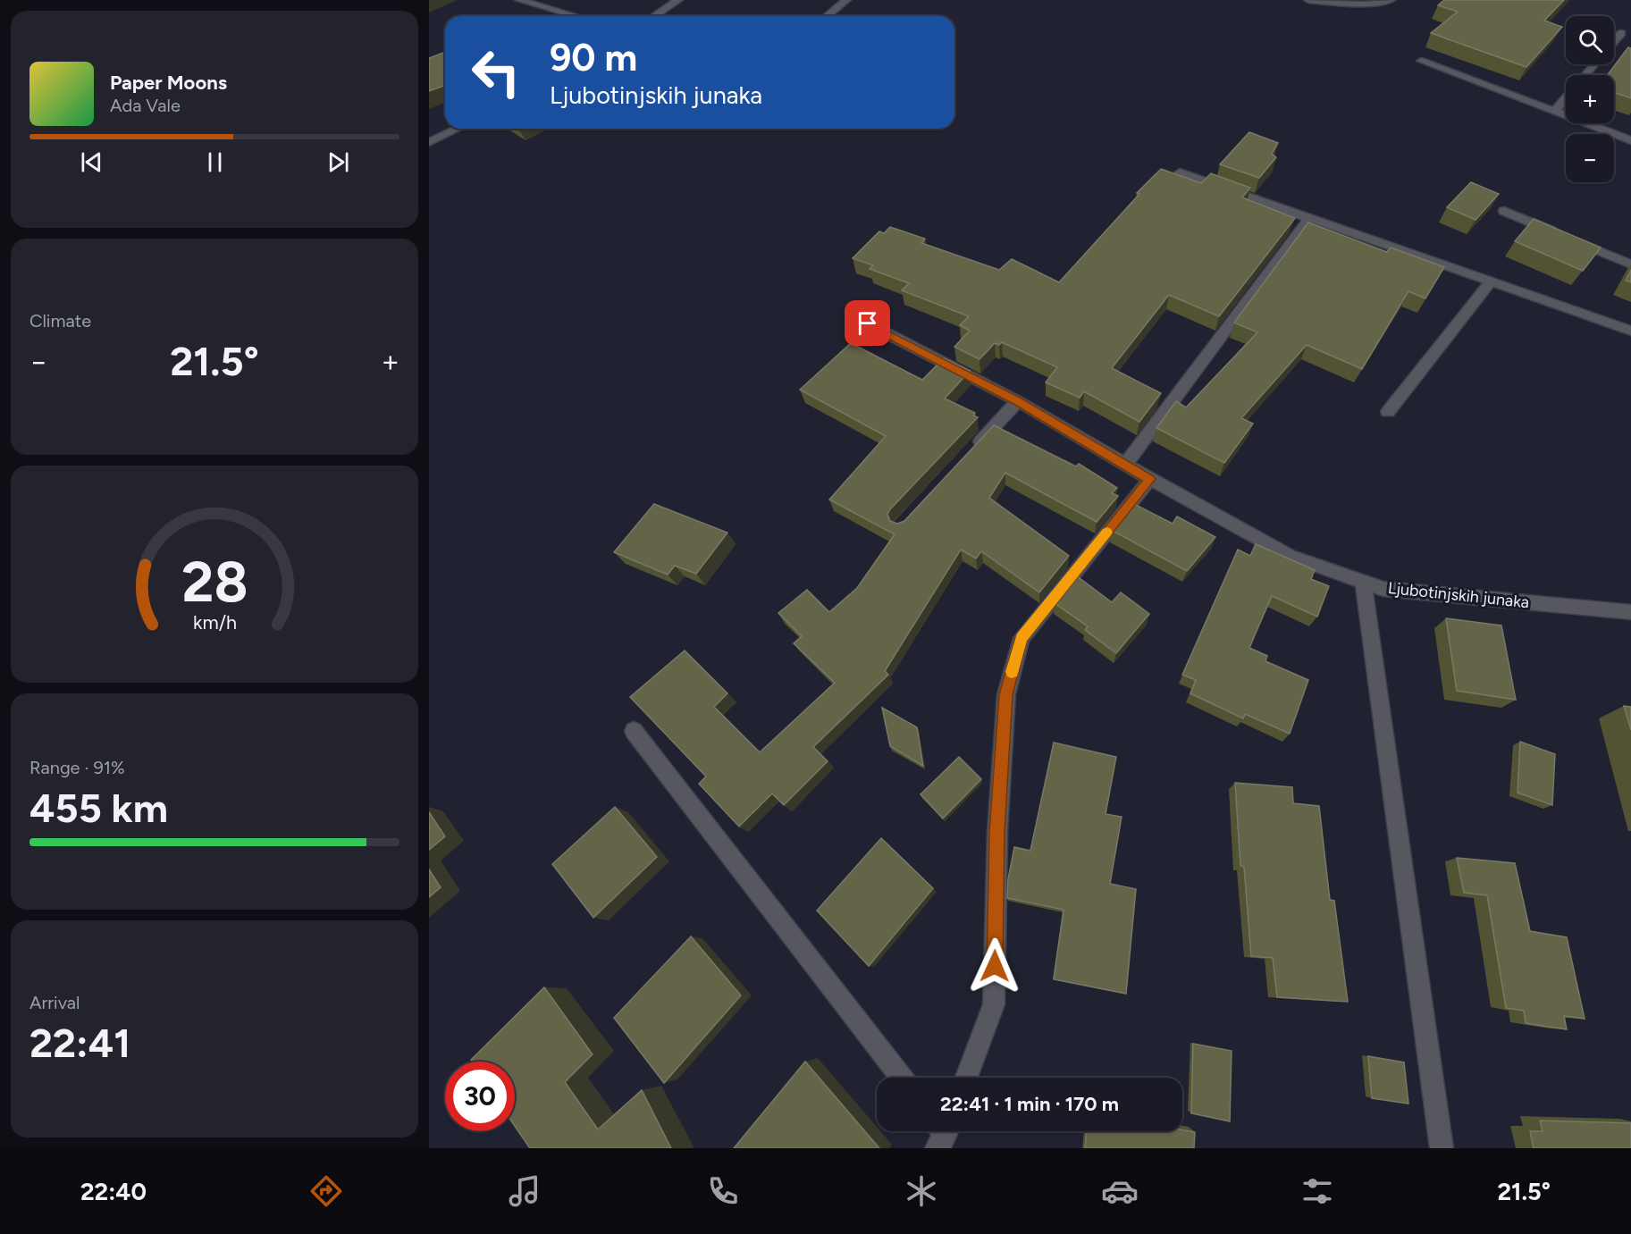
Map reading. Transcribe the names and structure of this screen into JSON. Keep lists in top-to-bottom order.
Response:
{
  "streets": {
    "street": ["Ljubotinjskih junaka"]
  },
  "page": {
    "map_buttons": ["+", "−"],
    "turn": ["90 m", "Ljubotinjskih junaka"],
    "song": ["Paper Moons", "Ada Vale"],
    "tile": [
      "Climate",
      ["Range · 91%", "455 km"],
      ["Arrival", "22:41"]
    ],
    "heat": ["−", "21.5°", "+"],
    "limit": "30",
    "trip": "22:41 · 1 min · 170 m",
    "tabs": ["22:40", "21.5°"],
    "gauge": ["28", "km/h"]
  }
}
